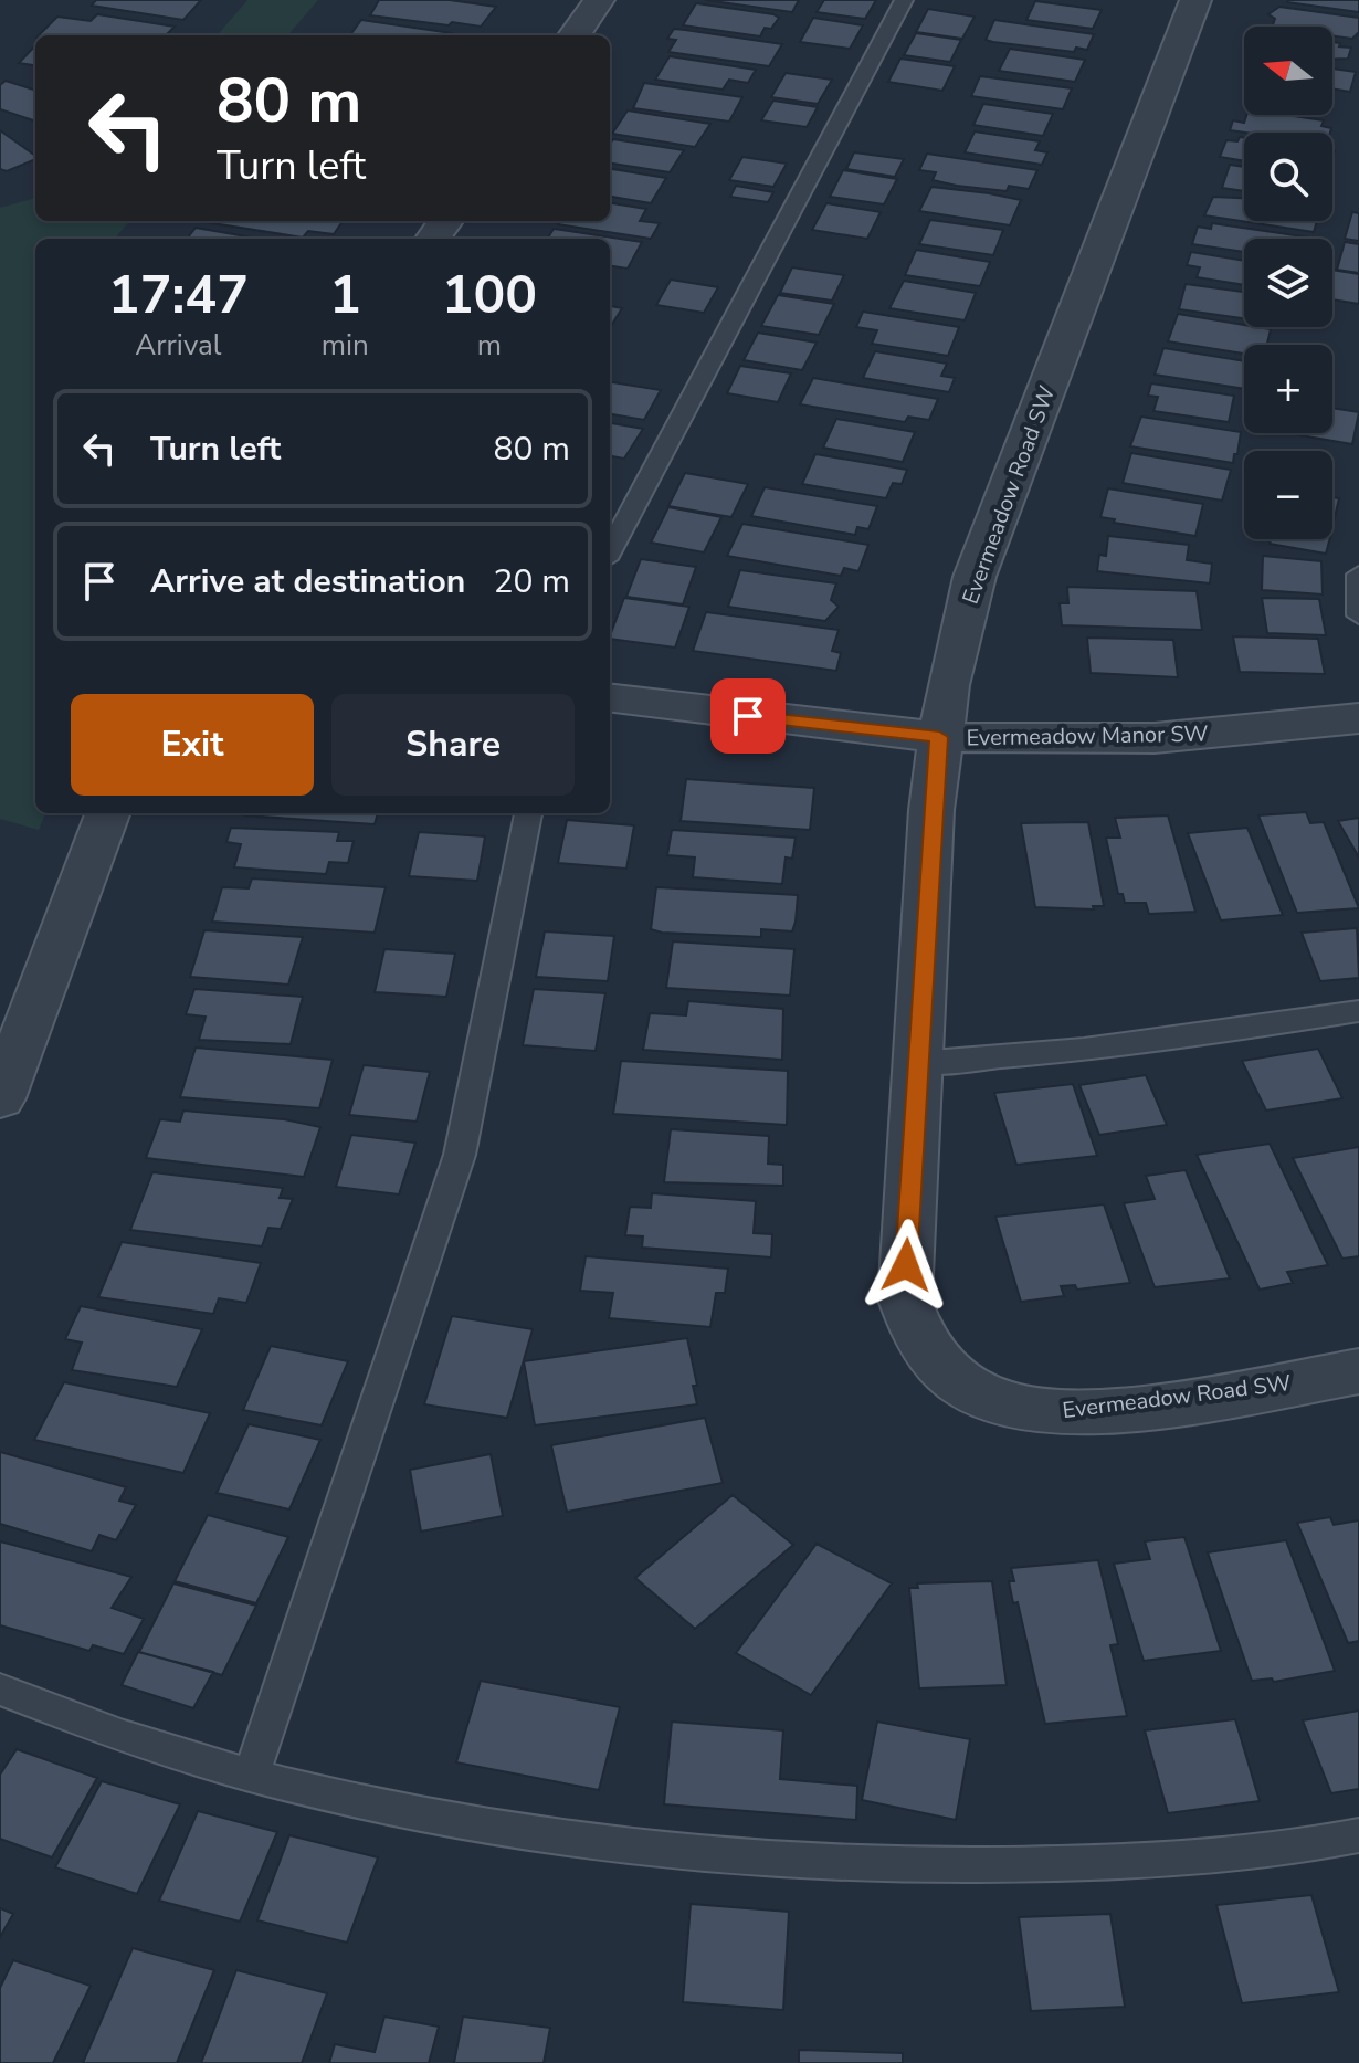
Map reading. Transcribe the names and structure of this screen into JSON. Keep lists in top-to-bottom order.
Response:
{
  "streets": {
    "street": ["Evermeadow Road SW", "Evermeadow Manor SW"]
  },
  "crossings": [
    ["Evermeadow Road SW", "Evermeadow Manor SW"]
  ],
  "north": "left",
  "page": {
    "map_buttons": ["+", "−"],
    "turn": ["80 m", "Turn left"],
    "eta": [
      "17:47",
      "Arrival",
      "1",
      "min",
      "100",
      "m"
    ],
    "list": [
      {
        "name": "Turn left",
        "value": "80 m"
      },
      {
        "name": "Arrive at destination",
        "value": "20 m"
      }
    ],
    "buttons": ["Exit", "Share"]
  }
}
